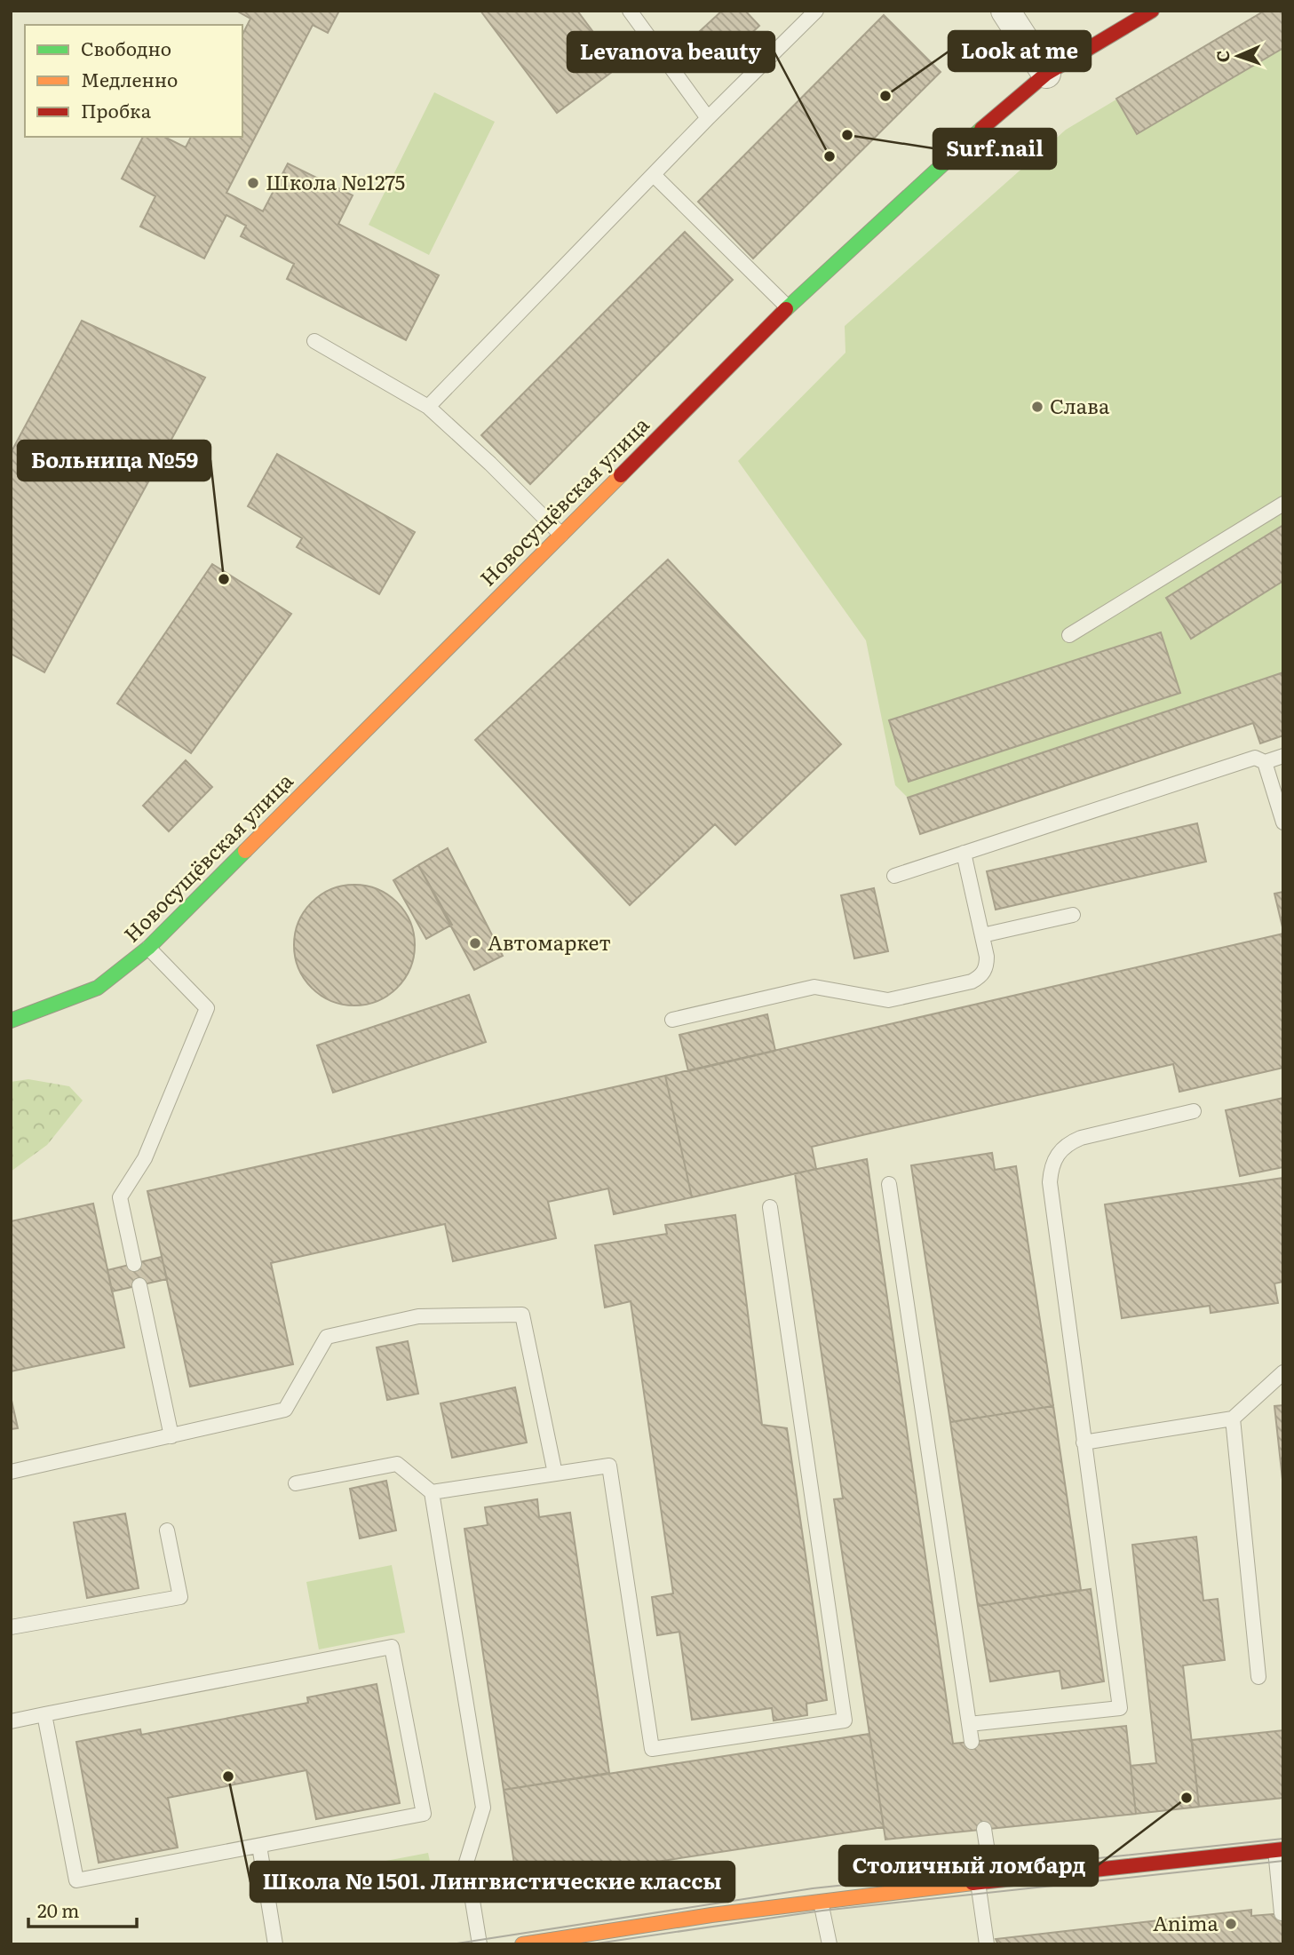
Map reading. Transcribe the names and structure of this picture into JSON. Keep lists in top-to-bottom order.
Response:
{
  "streets": {
    "street": ["Новосущёвская улица"]
  },
  "places": [
    "Look at me",
    "Surf.nail",
    "Levanova beauty",
    "Школа №1275",
    "Слава",
    "Больница №59",
    "Автомаркет",
    "Школа № 1501. Лингвистические классы",
    "Столичный ломбард",
    "Anima"
  ],
  "legend": ["Свободно", "Медленно", "Пробка"],
  "scale_bar": "20 m",
  "north": "left"
}
